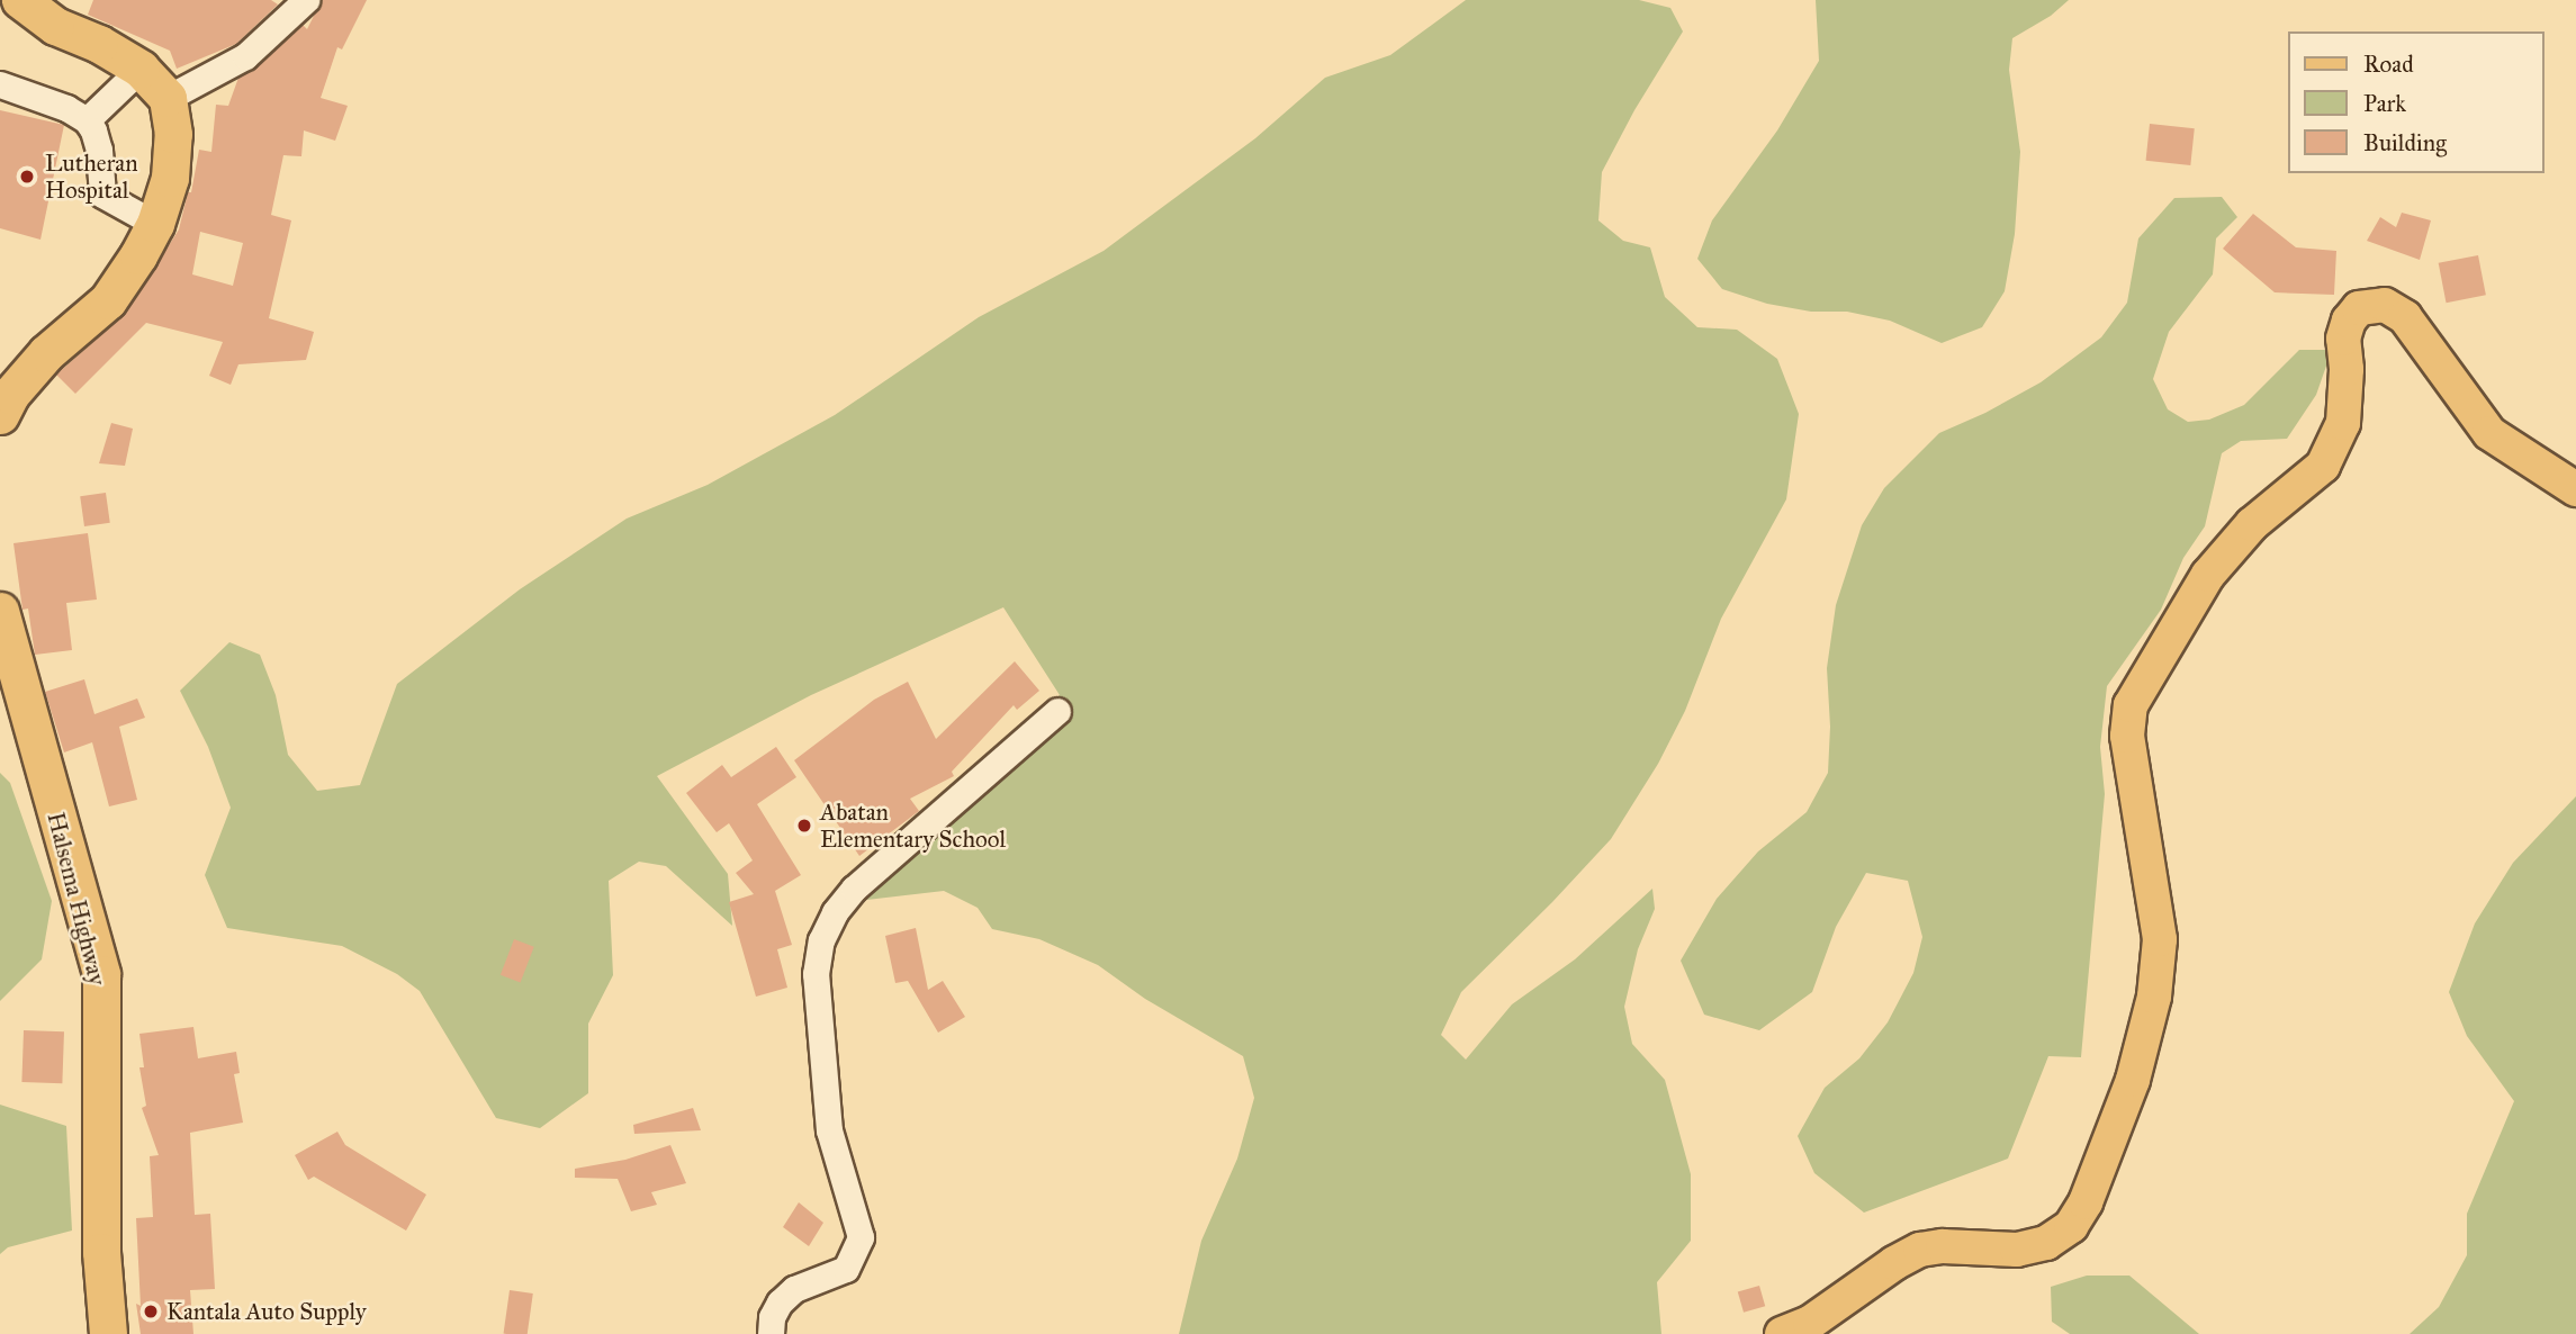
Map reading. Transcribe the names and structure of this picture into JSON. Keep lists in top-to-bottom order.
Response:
{
  "streets": {
    "highway": ["Halsema Highway"]
  },
  "places": ["Lutheran Hospital", "Abatan Elementary School", "Kantala Auto Supply"],
  "legend": ["Road", "Park", "Building"]
}
